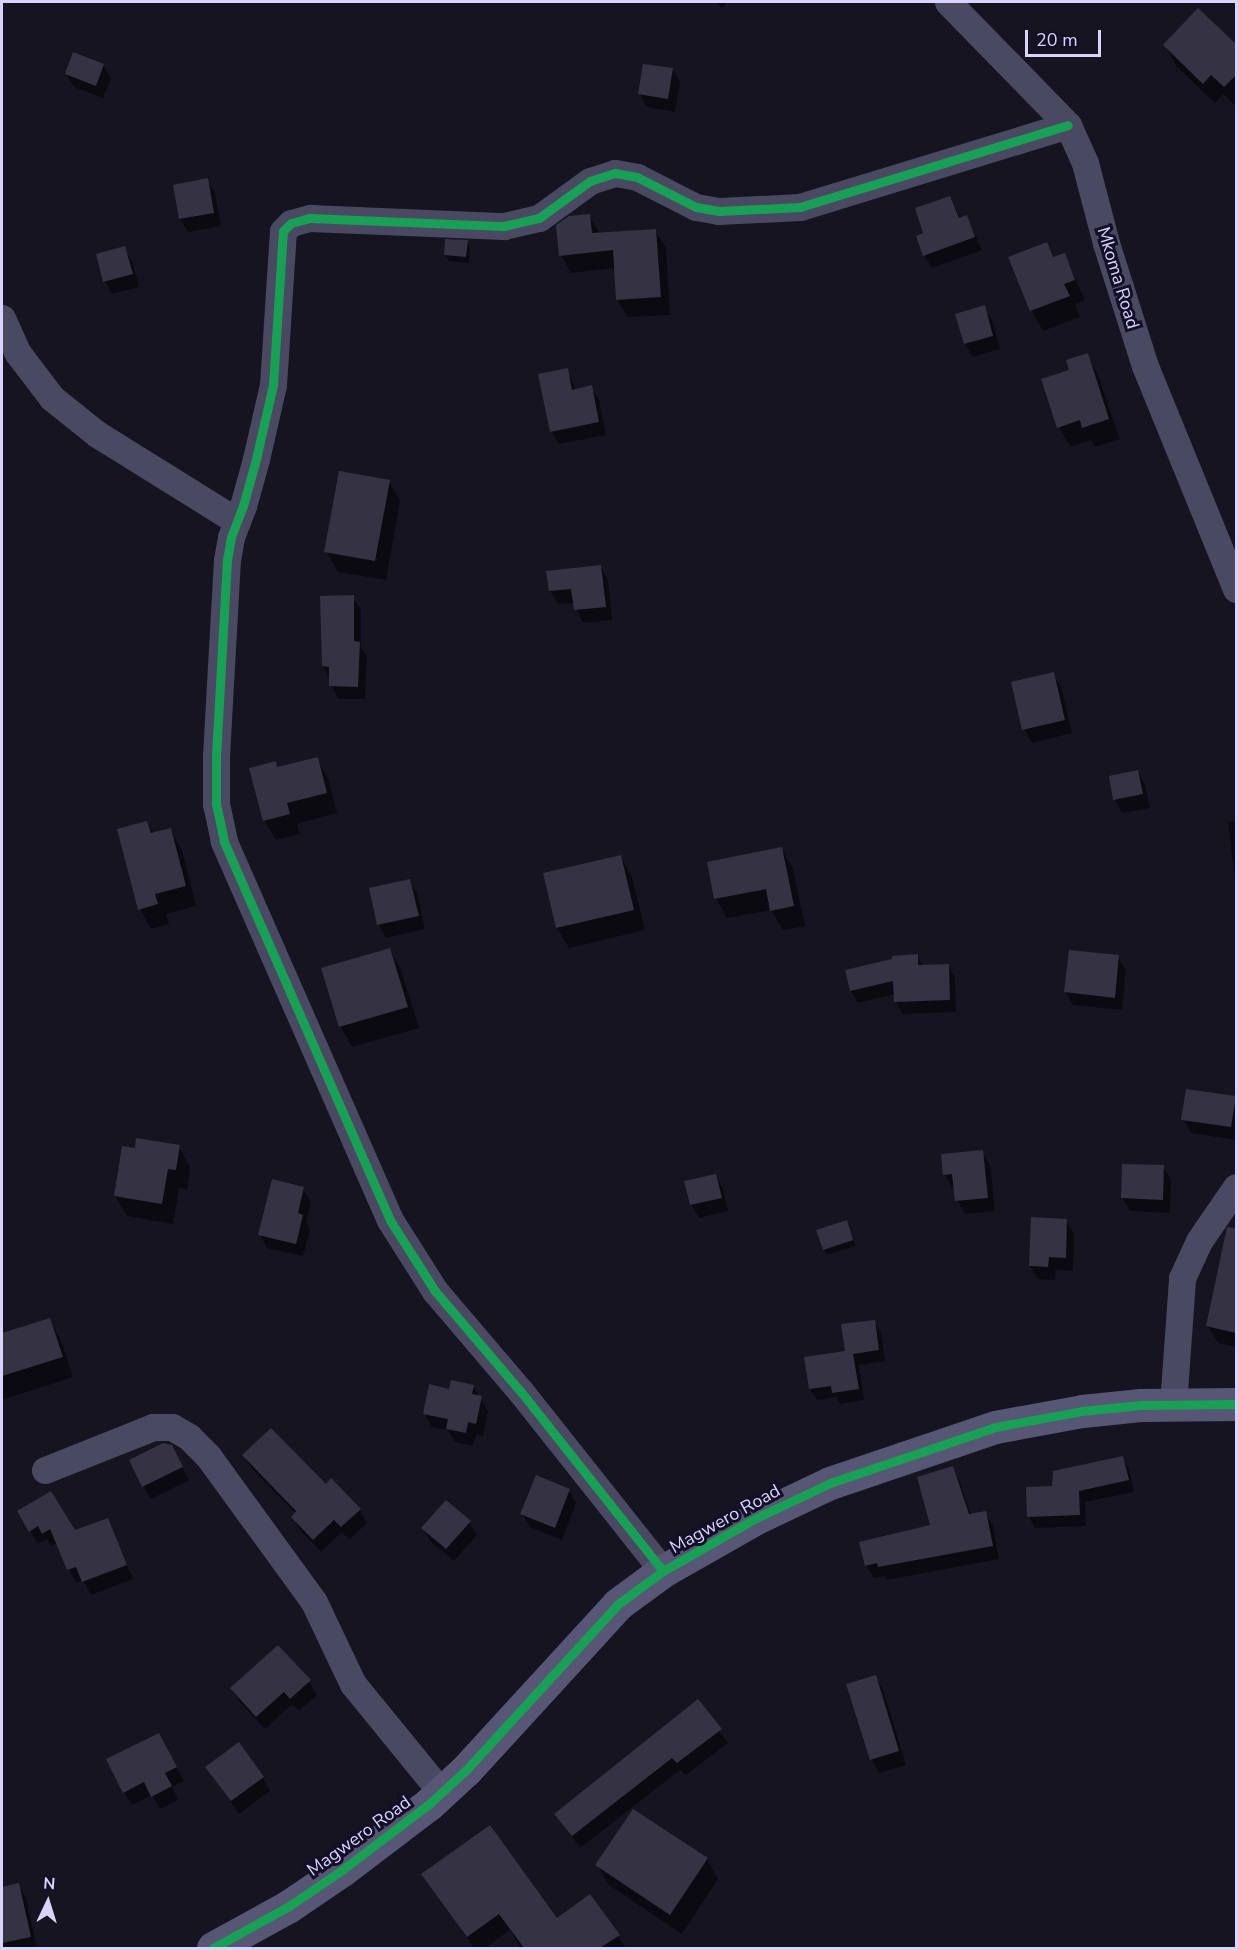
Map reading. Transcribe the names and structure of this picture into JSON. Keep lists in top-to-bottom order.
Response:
{
  "streets": {
    "street": ["Mkoma Road", "Magwero Road"]
  },
  "scale_bar": "20 m",
  "north": "top"
}
